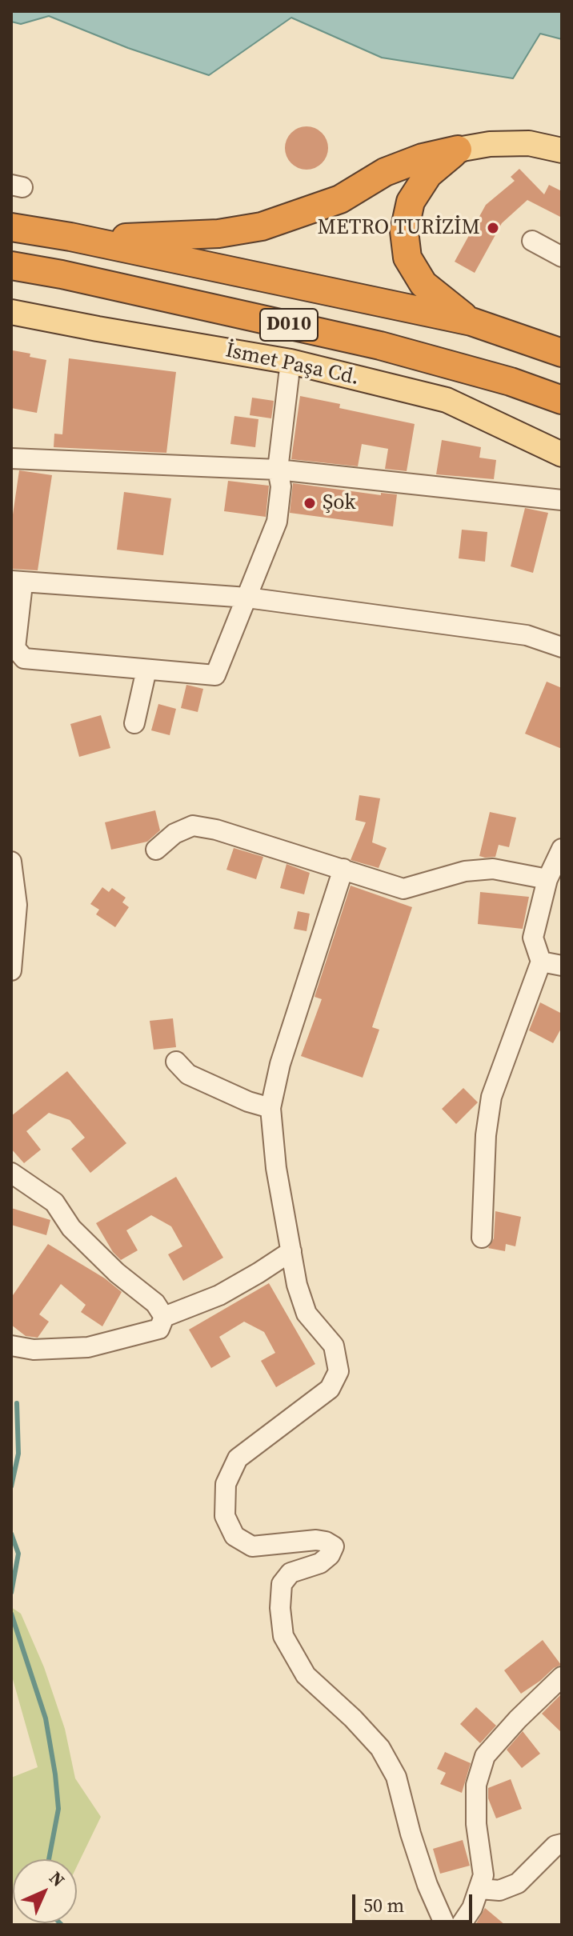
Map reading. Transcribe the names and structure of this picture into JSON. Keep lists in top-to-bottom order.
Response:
{
  "streets": {
    "highway": ["D010"],
    "main road": ["İsmet Paşa Cd."]
  },
  "places": ["METRO TURİZİM", "Şok"],
  "scale_bar": "50 m",
  "north": "top right"
}
